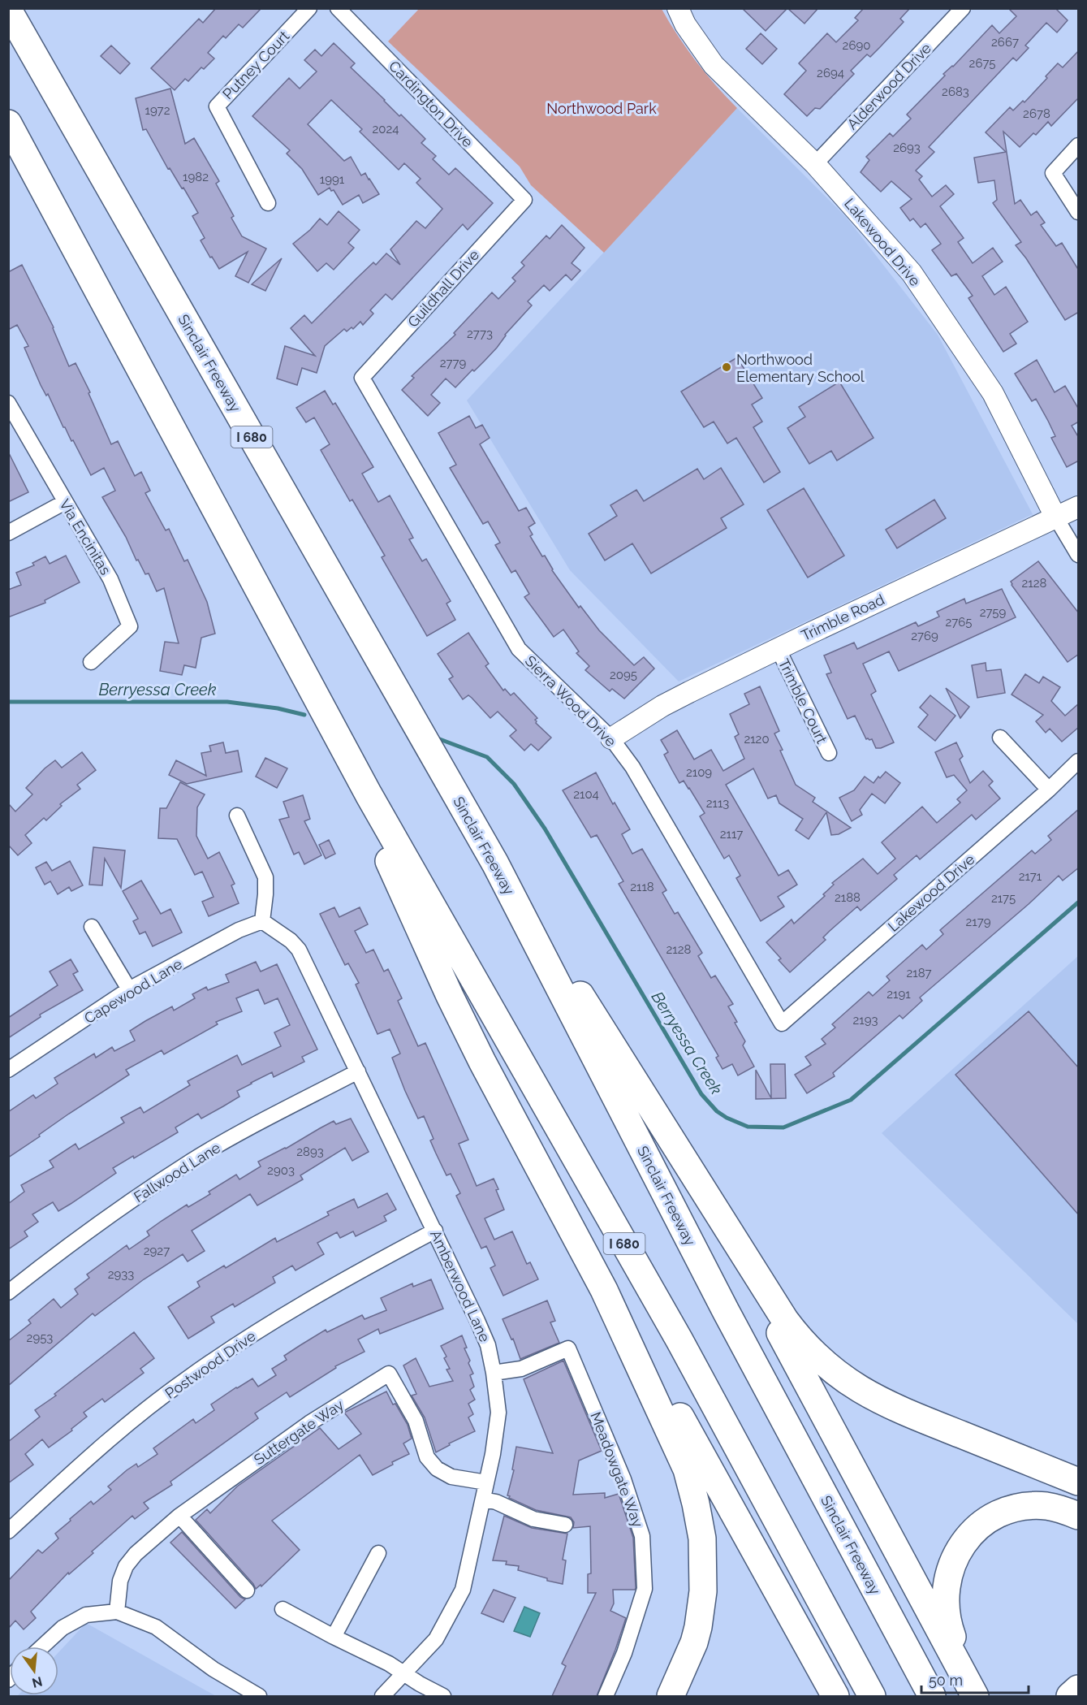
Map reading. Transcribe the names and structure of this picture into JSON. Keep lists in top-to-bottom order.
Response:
{
  "streets": {
    "highway": ["Sinclair Freeway", "I 680"],
    "street": [
      "Putney Court",
      "Alderwood Drive",
      "Cardington Drive",
      "Lakewood Drive",
      "Guildhall Drive",
      "Via Encinitas",
      "Trimble Road",
      "Sierra Wood Drive",
      "Trimble Court",
      "Capewood Lane",
      "Fallwood Lane",
      "Amberwood Lane",
      "Postwood Drive",
      "Suttergate Way",
      "Meadowgate Way"
    ]
  },
  "crossings": [
    ["Alderwood Drive", "Lakewood Drive"],
    ["Cardington Drive", "Guildhall Drive"],
    ["Lakewood Drive", "Trimble Road"],
    ["Lakewood Drive", "Sierra Wood Drive"],
    ["Guildhall Drive", "Sierra Wood Drive"],
    ["Trimble Road", "Sierra Wood Drive"],
    ["Trimble Road", "Trimble Court"],
    ["Capewood Lane", "Amberwood Lane"],
    ["Fallwood Lane", "Amberwood Lane"],
    ["Amberwood Lane", "Postwood Drive"],
    ["Amberwood Lane", "Suttergate Way"],
    ["Amberwood Lane", "Meadowgate Way"]
  ],
  "water": ["Berryessa Creek"],
  "parks": ["Northwood Park"],
  "places": ["Northwood Elementary School"],
  "house_numbers": [
    "2667",
    "2690",
    "2675",
    "2694",
    "2683",
    "1972",
    "2678",
    "2024",
    "2693",
    "1982",
    "1991",
    "2773",
    "2779",
    "2128",
    "2759",
    "2765",
    "2769",
    "2095",
    "2120",
    "2109",
    "2104",
    "2113",
    "2117",
    "2171",
    "2118",
    "2188",
    "2175",
    "2179",
    "2128",
    "2187",
    "2191",
    "2193",
    "2893",
    "2903",
    "2927",
    "2933",
    "2953"
  ],
  "scale_bar": "50 m",
  "north": "bottom"
}
